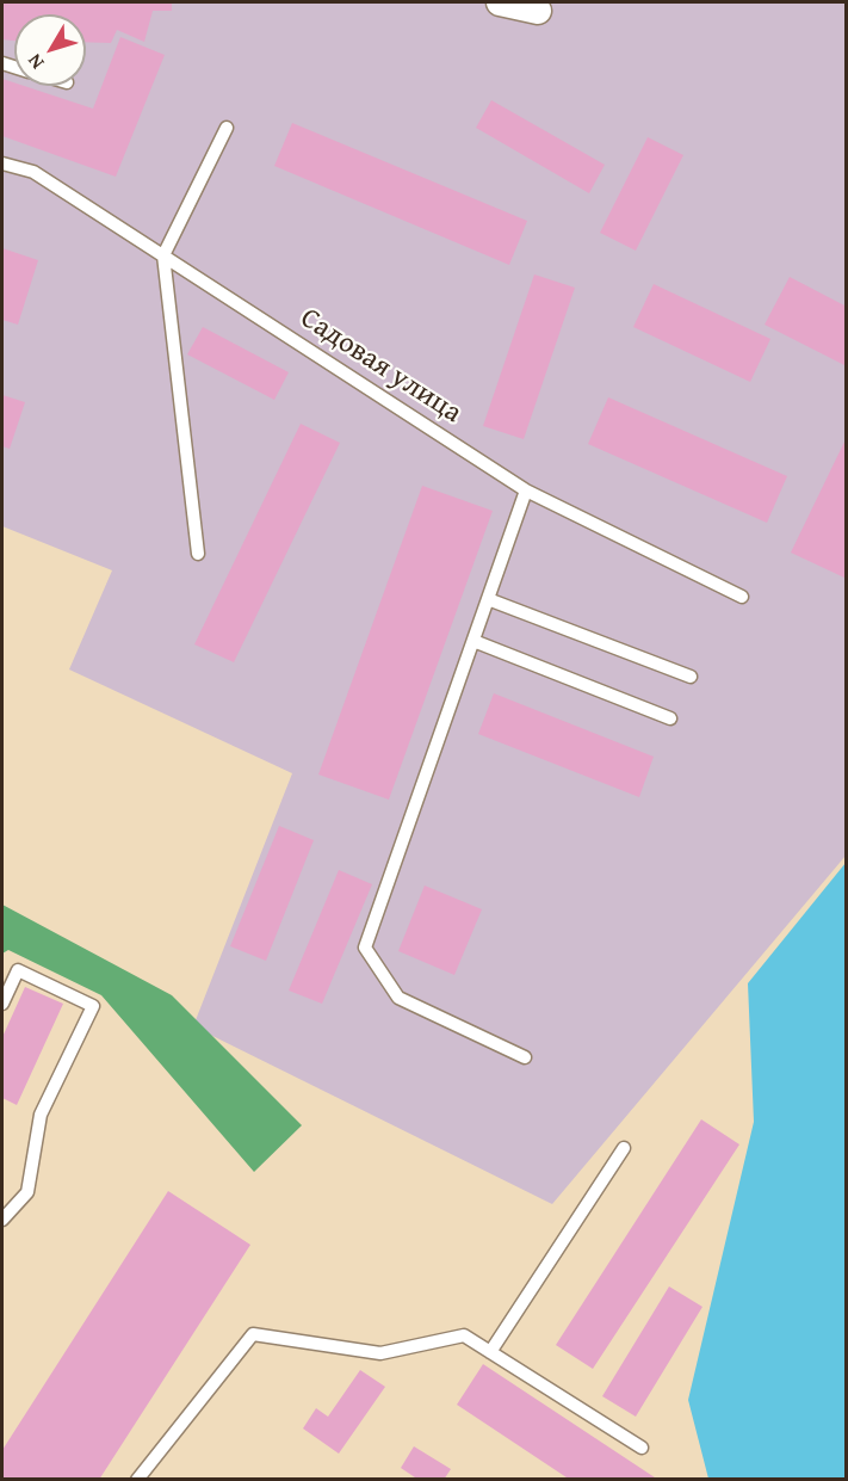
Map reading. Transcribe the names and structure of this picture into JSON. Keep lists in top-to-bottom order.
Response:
{
  "streets": {
    "lane": ["Садовая улица"]
  },
  "north": "bottom left"
}
